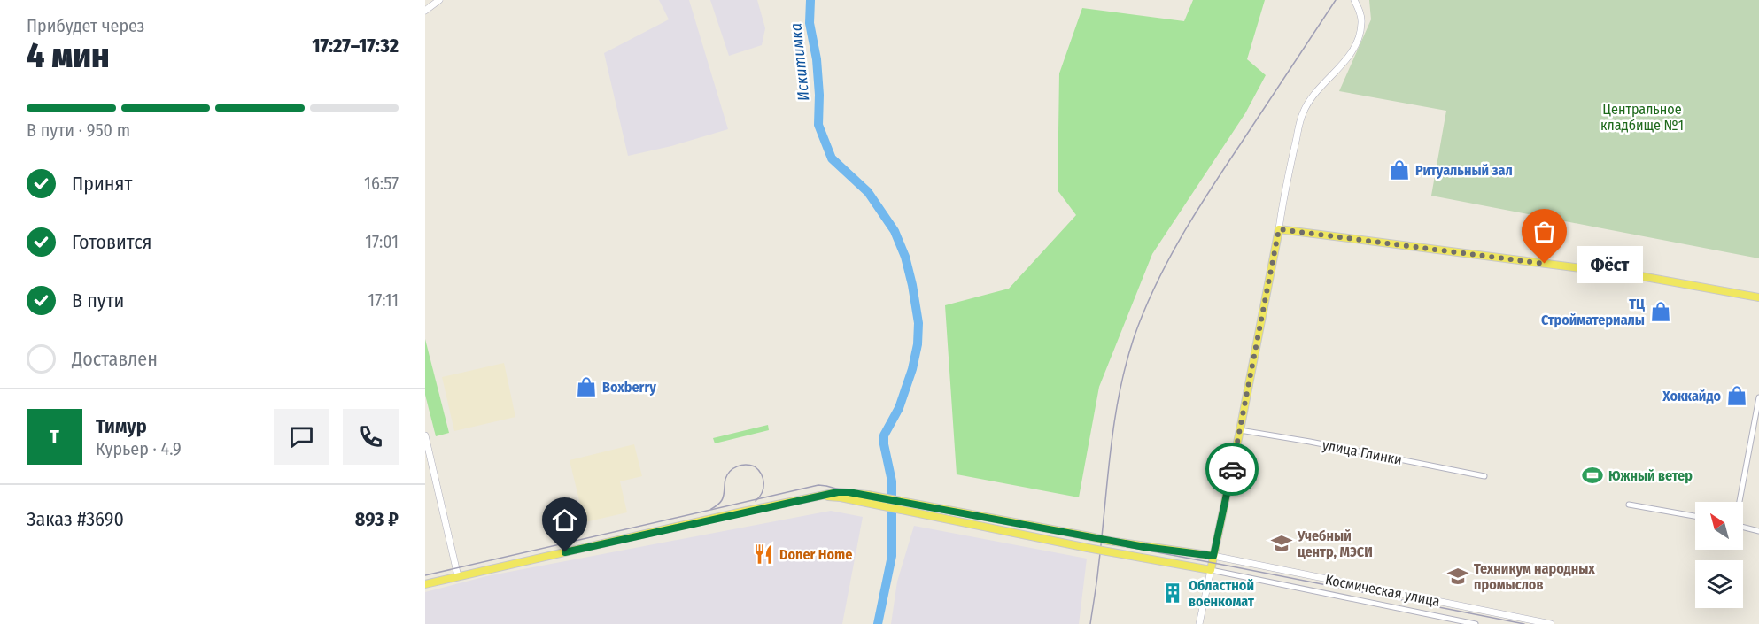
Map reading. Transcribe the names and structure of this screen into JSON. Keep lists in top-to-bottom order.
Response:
{
  "streets": {
    "street": ["улица Глинки", "Космическая улица"]
  },
  "water": ["Искитимка"],
  "parks": ["Центральное кладбище №1"],
  "places": {
    "shop": [
      "Ритуальный зал",
      "ТЦ Стройматериалы",
      "Boxberry",
      "Хоккайдо"
    ],
    "other": ["Фёст"],
    "sports": ["Южный ветер"],
    "school or university": ["Учебный центр, МЭСИ", "Техникум народных промыслов"],
    "restaurant": ["Doner Home"],
    "building": ["Областной военкомат"]
  },
  "north": "top left",
  "page": {
    "heading": ["4 мин", "Прибудет через", "17:27–17:32"],
    "panel": [
      "Тимур",
      "Курьер · 4.9",
      "Заказ #3690",
      "893 ₽"
    ],
    "bar": "В пути · 950 m",
    "list": [
      ["Принят", "16:57"],
      ["Готовится", "17:01"],
      ["В пути", "17:11"],
      "Доставлен"
    ],
    "bubble": "Фёст",
    "round": "Т"
  }
}
